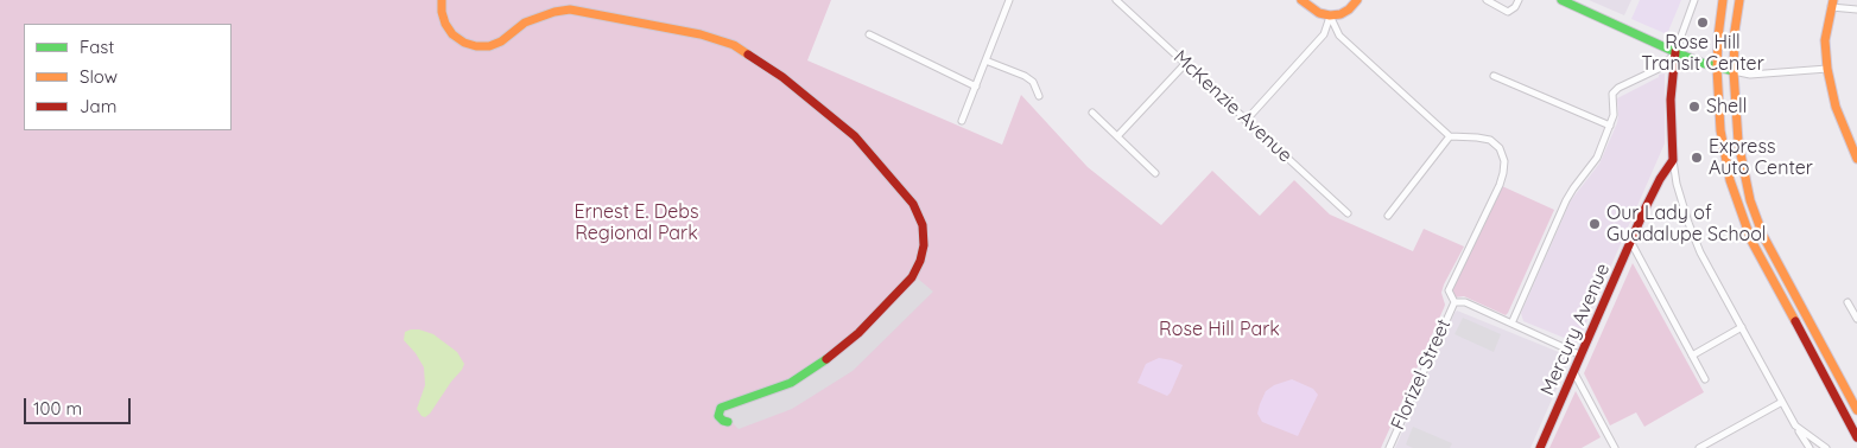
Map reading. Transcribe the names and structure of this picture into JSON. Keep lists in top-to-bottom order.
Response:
{
  "streets": {
    "street": ["McKenzie Avenue", "Mercury Avenue", "Florizel Street"]
  },
  "parks": ["Ernest E. Debs Regional Park", "Rose Hill Park"],
  "places": [
    "Rose Hill Transit Center",
    "Shell",
    "Express Auto Center",
    "Our Lady of Guadalupe School"
  ],
  "legend": ["Fast", "Slow", "Jam"],
  "scale_bar": "100 m"
}
